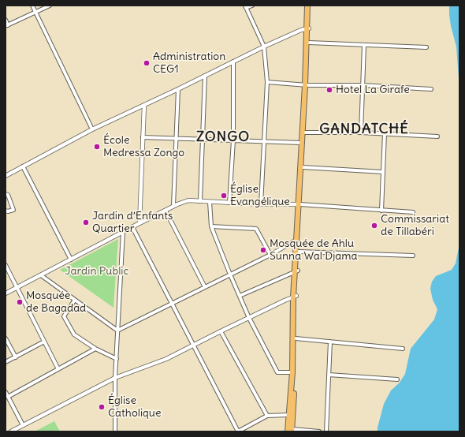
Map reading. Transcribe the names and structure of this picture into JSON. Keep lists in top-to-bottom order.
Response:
{
  "districts": ["GANDATCHÉ", "ZONGO"],
  "parks": ["Jardin Public"],
  "places": [
    "Administration CEG1",
    "Hotel La Girafe",
    "École Medressa Zongo",
    "Église Evangélique",
    "Jardin d’Enfants Quartier",
    "Commissariat de Tillabéri",
    "Mosquée de Ahlu Sunna Wal Djama",
    "Mosquée de Bagadad",
    "Église Catholique"
  ]
}
